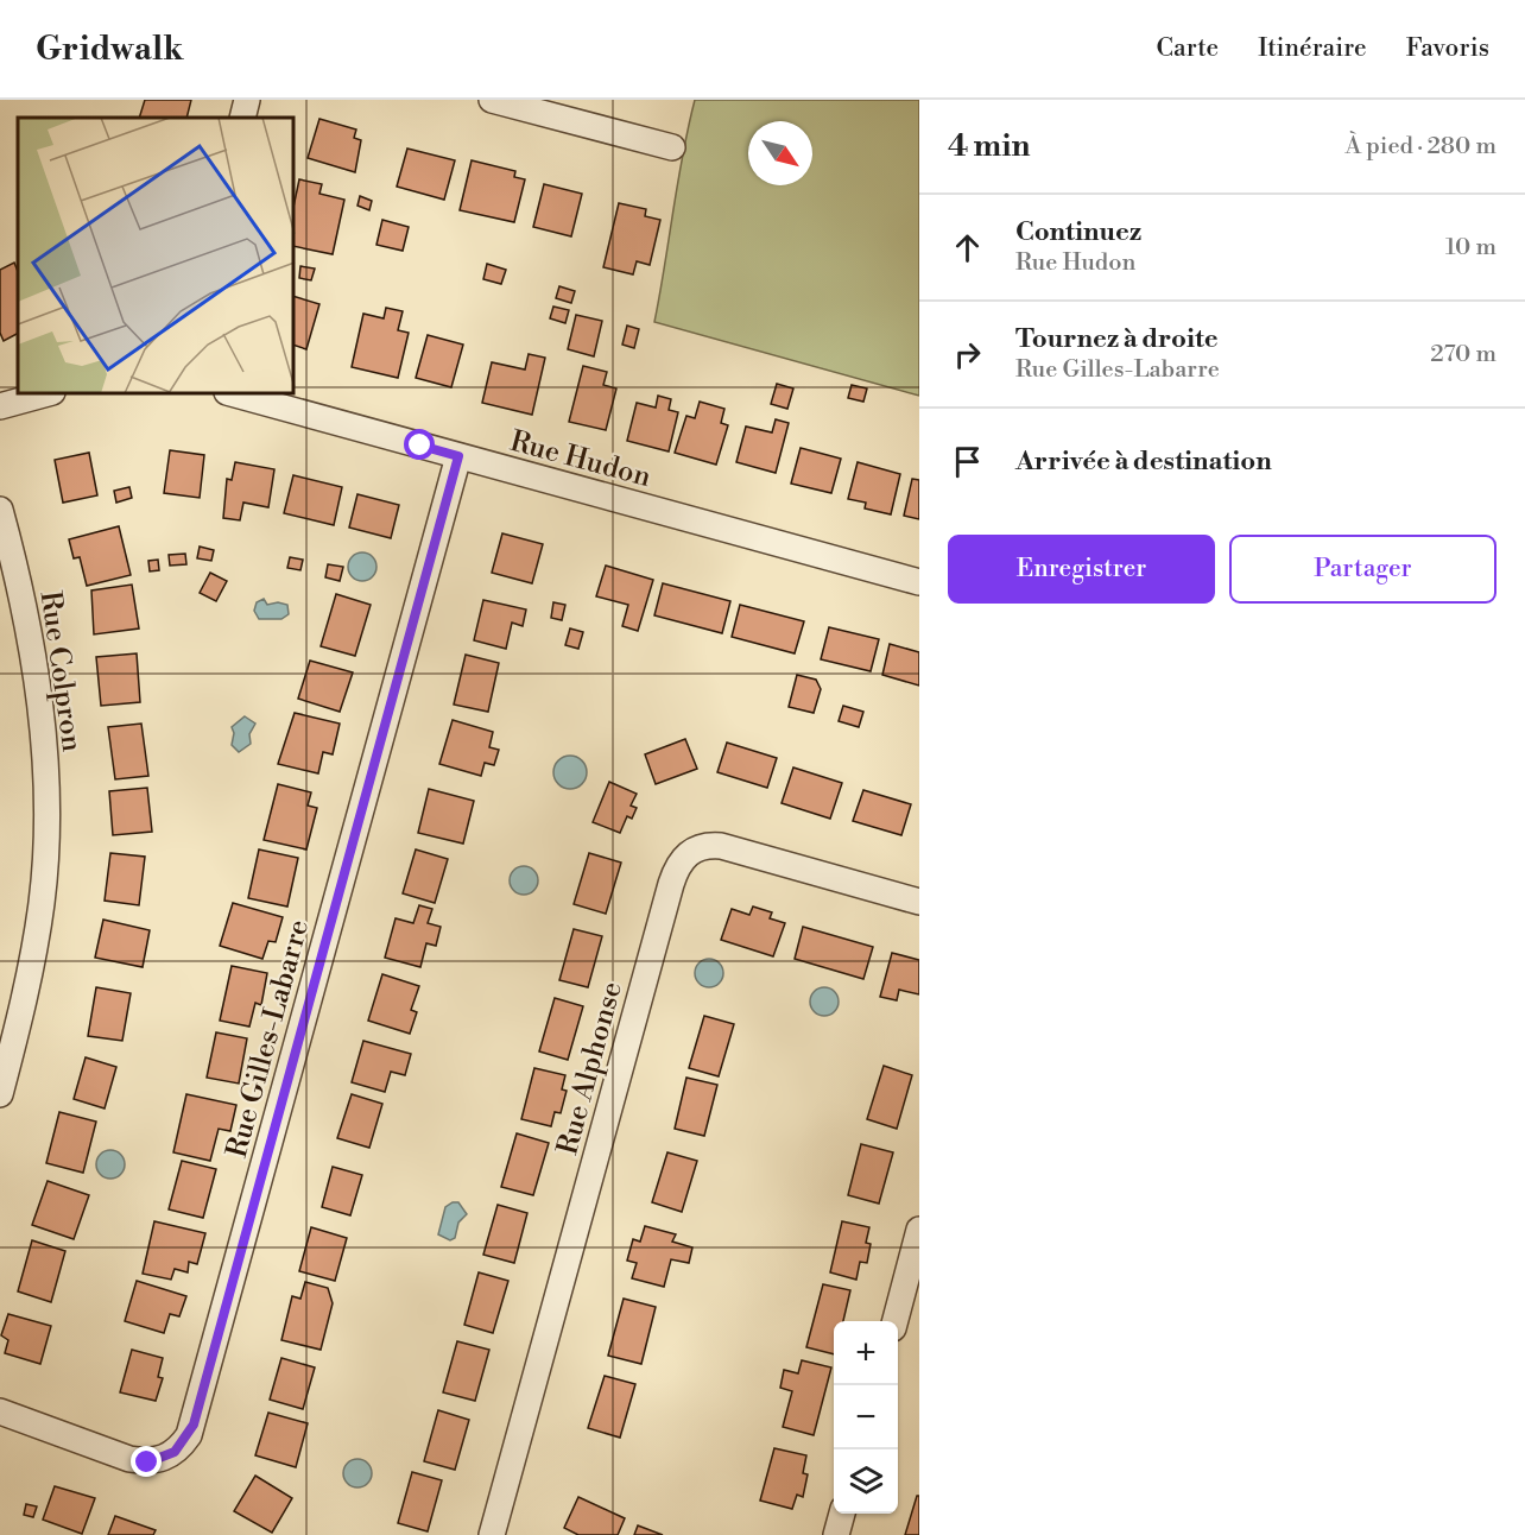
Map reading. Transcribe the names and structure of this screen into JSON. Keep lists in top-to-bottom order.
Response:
{
  "streets": {
    "street": [
      "Rue Hudon",
      "Rue Colpron",
      "Rue Gilles-Labarre",
      "Rue Alphonse"
    ]
  },
  "crossings": [
    ["Rue Hudon", "Rue Gilles-Labarre"]
  ],
  "north": "bottom right",
  "page": {
    "header": "Gridwalk",
    "nav": ["Carte", "Itinéraire", "Favoris"],
    "heading": ["4 min", "À pied · 280 m"],
    "list": [
      ["Continuez", "Rue Hudon", "10 m"],
      ["Tournez à droite", "Rue Gilles-Labarre", "270 m"],
      "Arrivée à destination"
    ],
    "buttons": ["Enregistrer", "Partager"],
    "map_buttons": ["+", "−"]
  }
}
